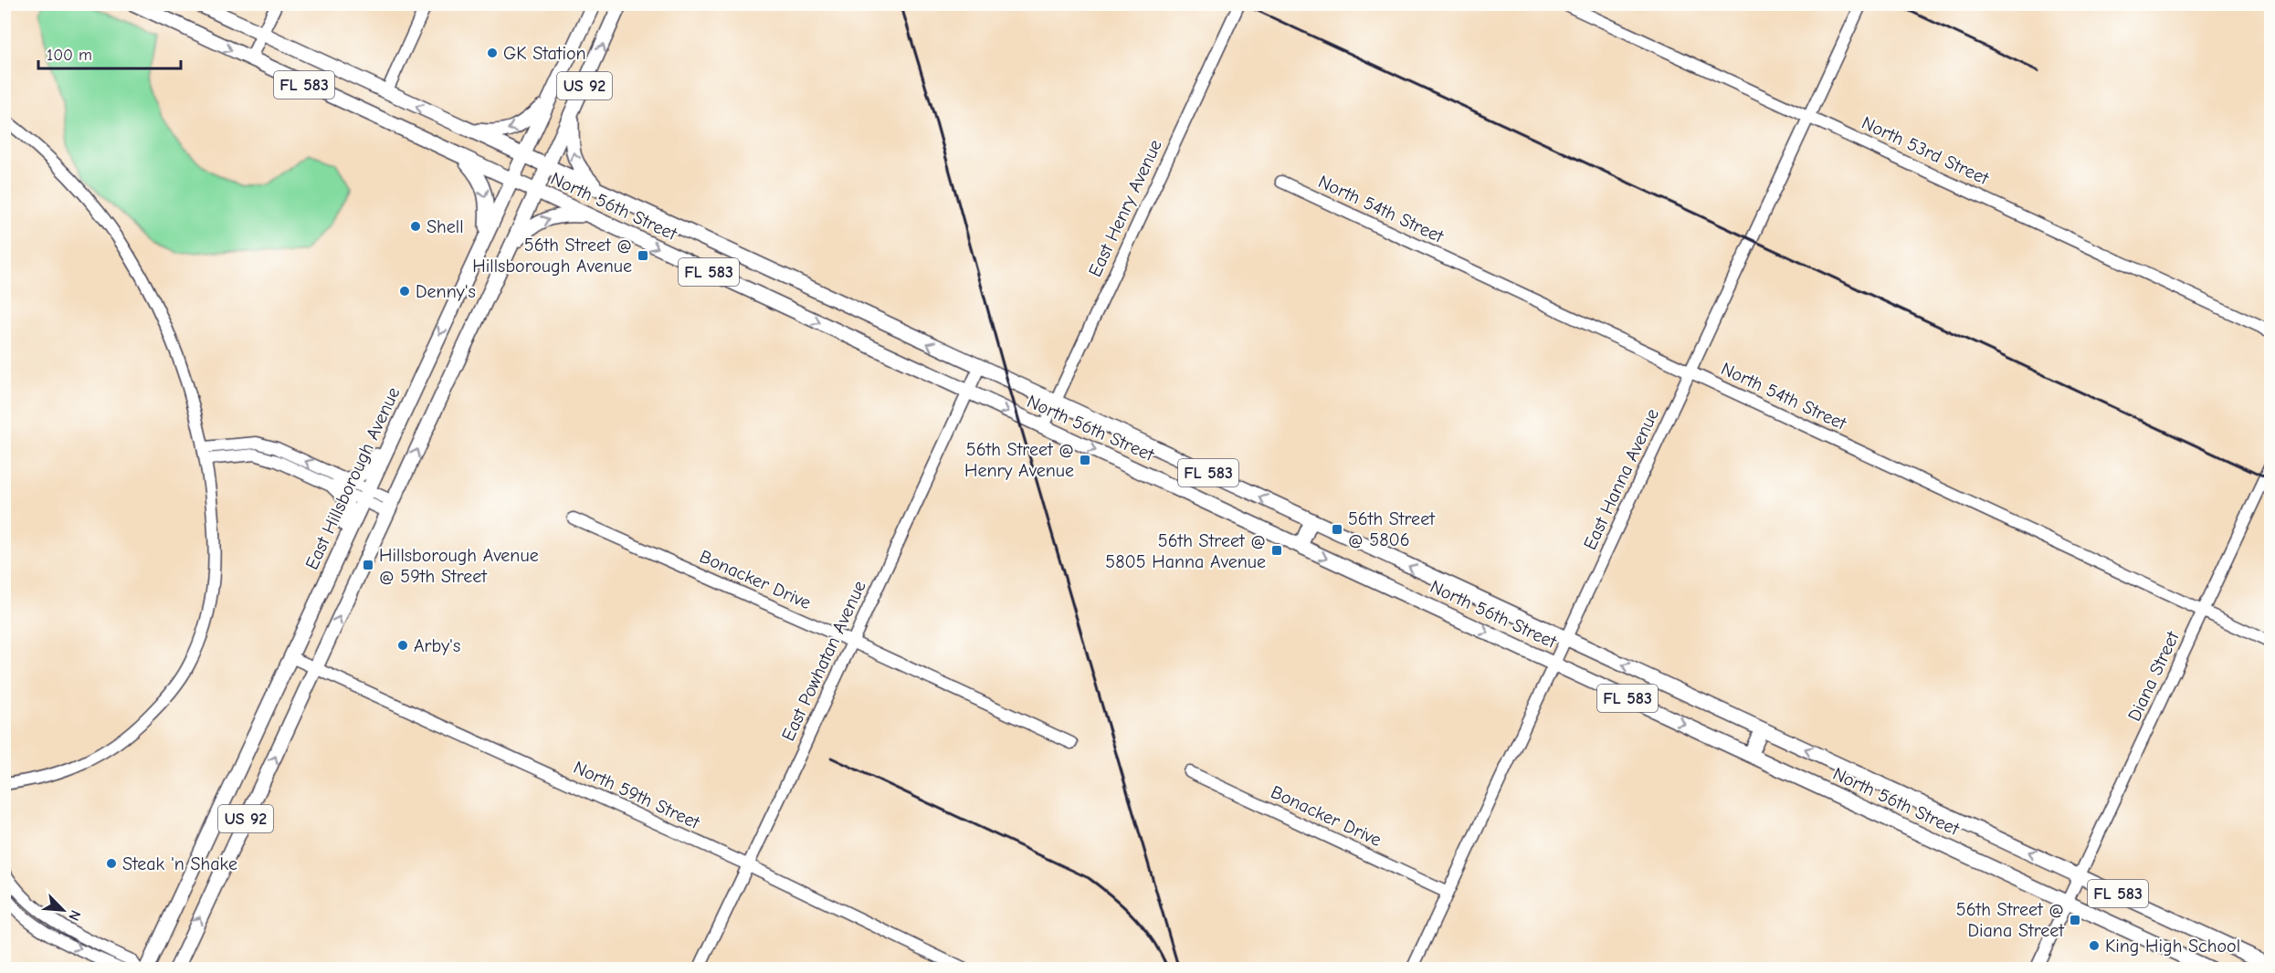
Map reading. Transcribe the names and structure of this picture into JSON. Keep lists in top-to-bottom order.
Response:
{
  "streets": {
    "main road": [
      "FL 583",
      "US 92",
      "North 56th Street",
      "East Hillsborough Avenue"
    ],
    "street": [
      "North 53rd Street",
      "East Henry Avenue",
      "North 54th Street",
      "East Hanna Avenue",
      "Bonacker Drive",
      "East Powhatan Avenue",
      "Diana Street",
      "North 59th Street"
    ]
  },
  "crossings": [
    ["US 92", "North 56th Street"],
    ["US 92", "North 59th Street"],
    ["North 53rd Street", "East Hanna Avenue"],
    ["North 56th Street", "East Henry Avenue"],
    ["North 56th Street", "East Hillsborough Avenue"],
    ["North 56th Street", "East Hanna Avenue"],
    ["North 56th Street", "East Powhatan Avenue"],
    ["North 56th Street", "Diana Street"],
    ["North 54th Street", "East Hanna Avenue"],
    ["North 54th Street", "Diana Street"],
    ["East Hillsborough Avenue", "North 59th Street"],
    ["East Hanna Avenue", "Bonacker Drive"],
    ["Bonacker Drive", "East Powhatan Avenue"],
    ["East Powhatan Avenue", "North 59th Street"]
  ],
  "places": {
    "other": [
      "GK Station",
      "Shell",
      "Denny's",
      "Arby's",
      "Steak 'n Shake",
      "King High School"
    ],
    "transit": [
      "56th Street @ Hillsborough Avenue",
      "56th Street @ Henry Avenue",
      "56th Street @ 5806",
      "56th Street @ 5805 Hanna Avenue",
      "Hillsborough Avenue @ 59th Street",
      "56th Street @ Diana Street"
    ]
  },
  "scale_bar": "100 m",
  "north": "bottom right"
}
